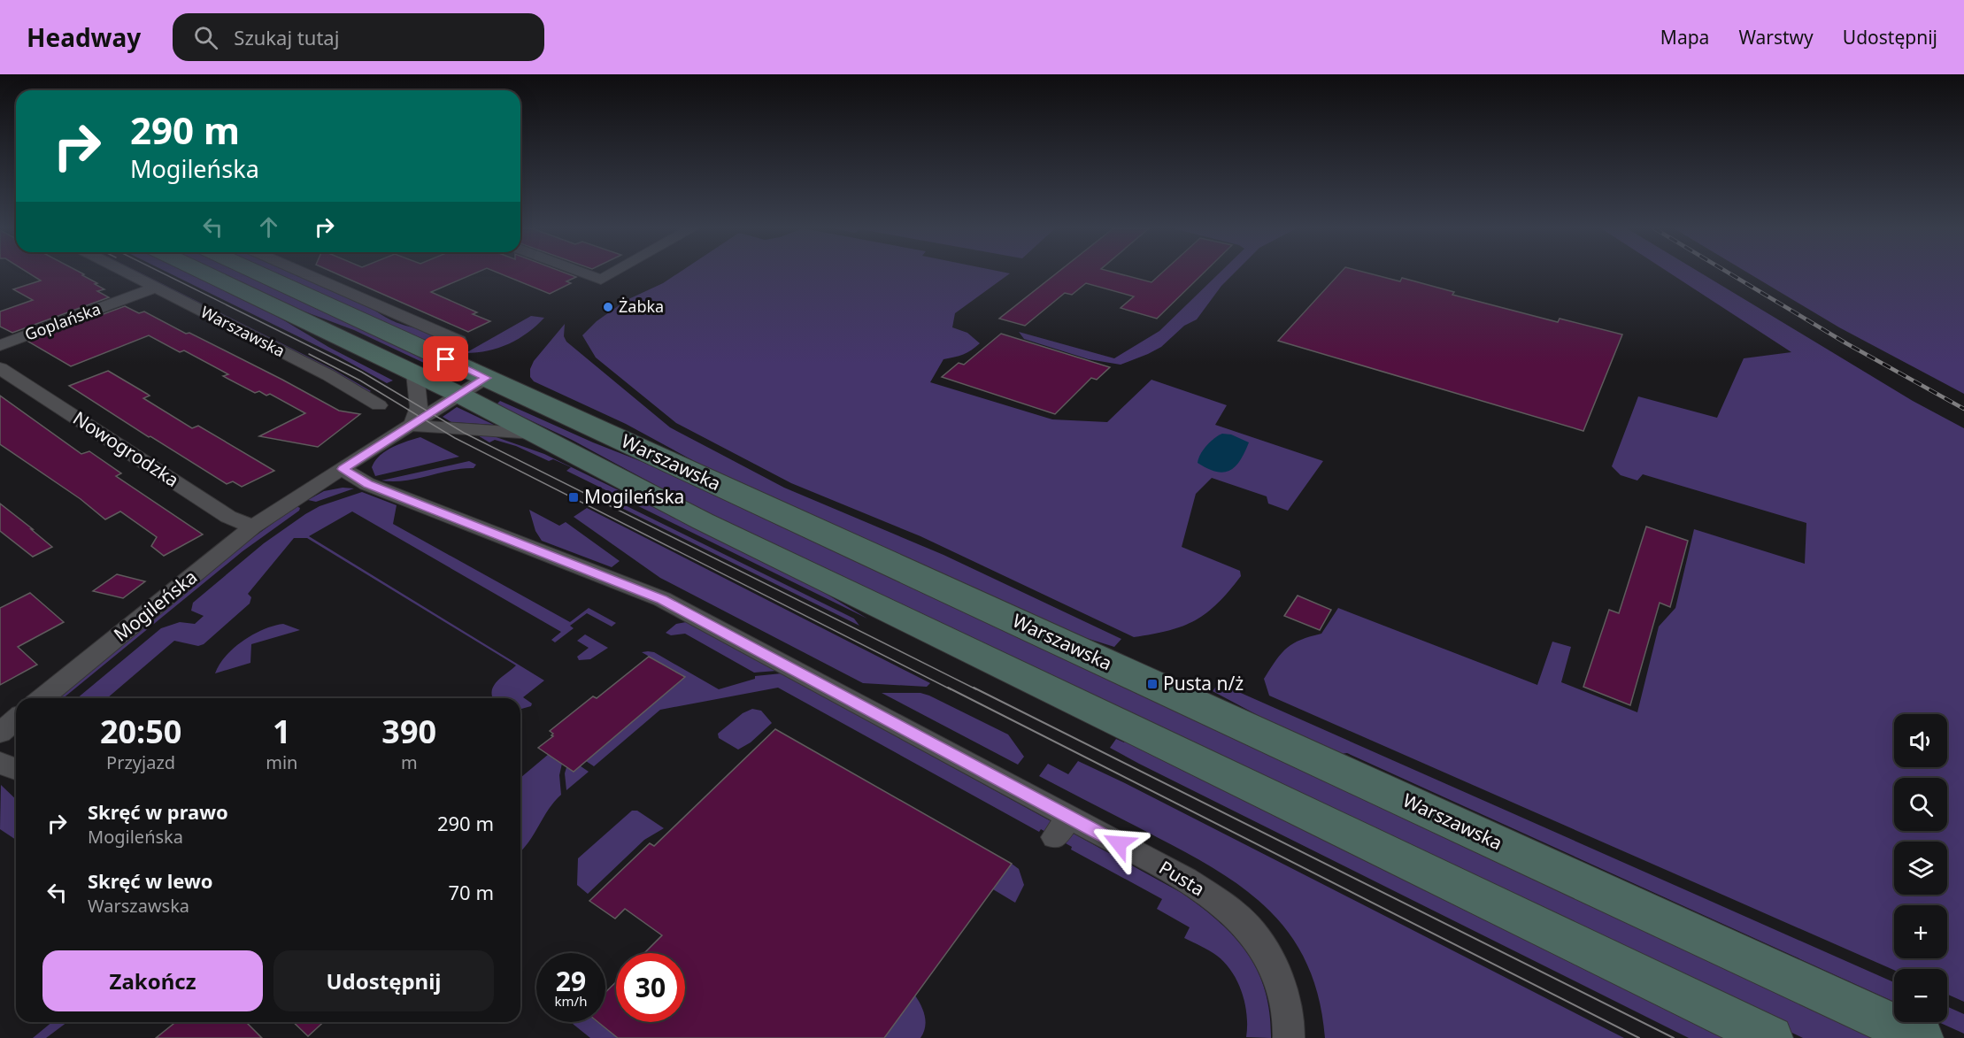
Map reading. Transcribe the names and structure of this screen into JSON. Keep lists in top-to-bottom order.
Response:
{
  "streets": {
    "main road": ["Warszawska"],
    "street": [
      "Goplańska",
      "Nowogrodzka",
      "Mogileńska",
      "Pusta"
    ]
  },
  "crossings": [
    ["Goplańska", "Warszawska"],
    ["Warszawska", "Mogileńska"],
    ["Nowogrodzka", "Mogileńska"],
    ["Mogileńska", "Pusta"]
  ],
  "places": {
    "other": ["Żabka"],
    "transit": ["Mogileńska", "Pusta n/ż"]
  },
  "page": {
    "header": "Headway",
    "search": "Szukaj tutaj",
    "nav": ["Mapa", "Warstwy", "Udostępnij"],
    "turn": ["290 m", "Mogileńska"],
    "eta": [
      "20:50",
      "Przyjazd",
      "1",
      "min",
      "390",
      "m"
    ],
    "map_buttons": ["+", "−"],
    "list": [
      {
        "name": "Skręć w prawo",
        "note": "Mogileńska",
        "value": "290 m"
      },
      {
        "name": "Skręć w lewo",
        "note": "Warszawska",
        "value": "70 m"
      }
    ],
    "buttons": ["Zakończ", "Udostępnij"],
    "speed": "29 km/h",
    "limit": "30"
  }
}
